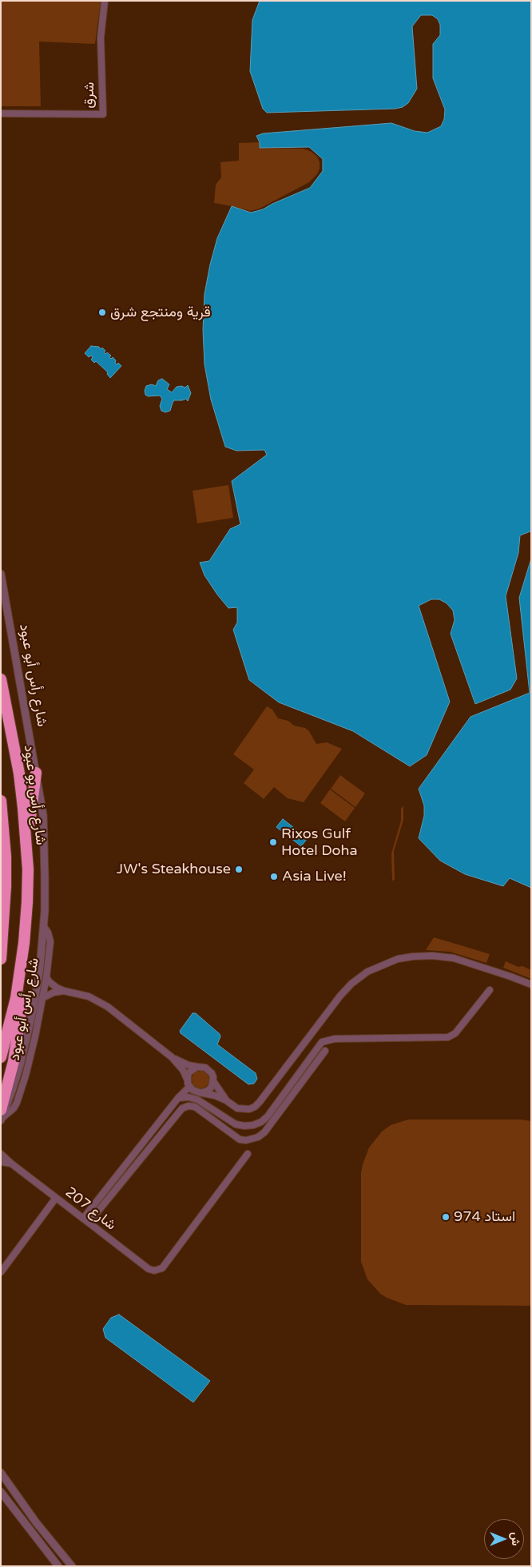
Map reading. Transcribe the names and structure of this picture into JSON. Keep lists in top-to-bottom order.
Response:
{
  "streets": {
    "highway": ["شارع رأس بو عبود"],
    "street": ["شرق", "شارع رأس أبو عبود", "شارع 207"]
  },
  "places": [
    "قرية ومنتجع شرق",
    "Rixos Gulf Hotel Doha",
    "JW's Steakhouse",
    "Asia Live!",
    "استاد 974"
  ],
  "north": "right"
}
